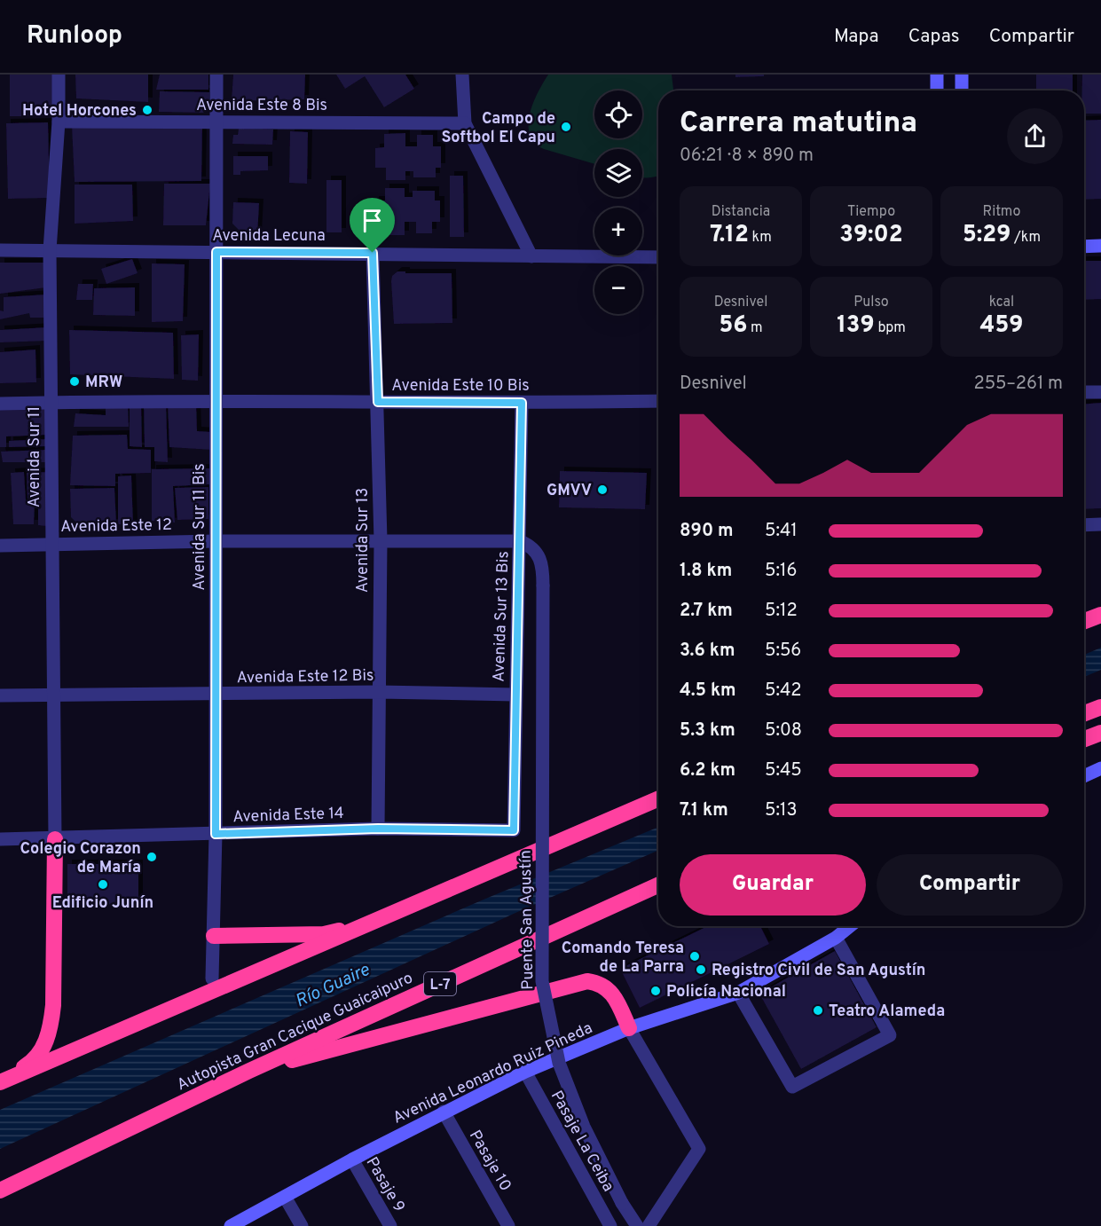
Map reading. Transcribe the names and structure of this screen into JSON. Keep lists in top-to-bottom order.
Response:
{
  "streets": {
    "highway": ["L-7", "Autopista Gran Cacique Guaicaipuro"],
    "street": [
      "Avenida Este 8 Bis",
      "Avenida Lecuna",
      "Avenida Este 10 Bis",
      "Avenida Sur 11",
      "Avenida Este 12",
      "Avenida Sur 11 Bis",
      "Avenida Sur 13",
      "Avenida Sur 13 Bis",
      "Avenida Este 12 Bis",
      "Avenida Este 14",
      "Puente San Agustín",
      "Avenida Leonardo Ruiz Pineda",
      "Pasaje La Ceiba",
      "Pasaje 10",
      "Pasaje 9"
    ]
  },
  "crossings": [
    ["Avenida Este 8 Bis", "Avenida Sur 11"],
    ["Avenida Este 8 Bis", "Avenida Sur 11 Bis"],
    ["Avenida Lecuna", "Avenida Sur 11"],
    ["Avenida Lecuna", "Avenida Sur 11 Bis"],
    ["Avenida Lecuna", "Avenida Sur 13"],
    ["Avenida Este 10 Bis", "Avenida Sur 11"],
    ["Avenida Este 10 Bis", "Avenida Sur 11 Bis"],
    ["Avenida Este 10 Bis", "Avenida Sur 13"],
    ["Avenida Este 10 Bis", "Avenida Sur 13 Bis"],
    ["Avenida Sur 11", "Avenida Este 12"],
    ["Avenida Sur 11", "Avenida Este 12 Bis"],
    ["Avenida Sur 11", "Avenida Este 14"],
    ["Avenida Este 12", "Avenida Sur 11 Bis"],
    ["Avenida Este 12", "Avenida Sur 13"],
    ["Avenida Este 12", "Avenida Sur 13 Bis"],
    ["Avenida Este 12", "Puente San Agustín"],
    ["Avenida Sur 11 Bis", "Avenida Este 12 Bis"],
    ["Avenida Sur 11 Bis", "Avenida Este 14"],
    ["Avenida Sur 13", "Avenida Este 12 Bis"],
    ["Avenida Sur 13", "Avenida Este 14"],
    ["Avenida Sur 13 Bis", "Avenida Este 12 Bis"],
    ["Avenida Sur 13 Bis", "Avenida Este 14"],
    ["Avenida Sur 13 Bis", "Puente San Agustín"],
    ["Avenida Leonardo Ruiz Pineda", "Pasaje La Ceiba"],
    ["Avenida Leonardo Ruiz Pineda", "Pasaje 10"],
    ["Avenida Leonardo Ruiz Pineda", "Pasaje 9"]
  ],
  "water": ["Río Guaire"],
  "places": [
    "Hotel Horcones",
    "Campo de Softbol El Capu",
    "MRW",
    "GMVV",
    "Colegio Corazon de María",
    "Edificio Junín",
    "Comando Teresa de La Parra",
    "Registro Civil de San Agustín",
    "Policía Nacional",
    "Teatro Alameda"
  ],
  "page": {
    "header": "Runloop",
    "nav": ["Mapa", "Capas", "Compartir"],
    "map_buttons": ["+", "−"],
    "heading": ["Carrera matutina", "06:21 · 8 × 890 m"],
    "stats": [
      ["Distancia", "7.12 km"],
      ["Tiempo", "39:02"],
      ["Ritmo", "5:29 /km"],
      ["Desnivel", "56 m"],
      ["Pulso", "139 bpm"],
      ["kcal", "459"]
    ],
    "chart": ["Desnivel", "255–261 m"],
    "list": [
      {
        "name": "890 m",
        "note": "5:41"
      },
      {
        "name": "1.8 km",
        "note": "5:16"
      },
      {
        "name": "2.7 km",
        "note": "5:12"
      },
      {
        "name": "3.6 km",
        "note": "5:56"
      },
      {
        "name": "4.5 km",
        "note": "5:42"
      },
      {
        "name": "5.3 km",
        "note": "5:08"
      },
      {
        "name": "6.2 km",
        "note": "5:45"
      },
      {
        "name": "7.1 km",
        "note": "5:13"
      }
    ],
    "buttons": ["Guardar", "Compartir"]
  }
}
